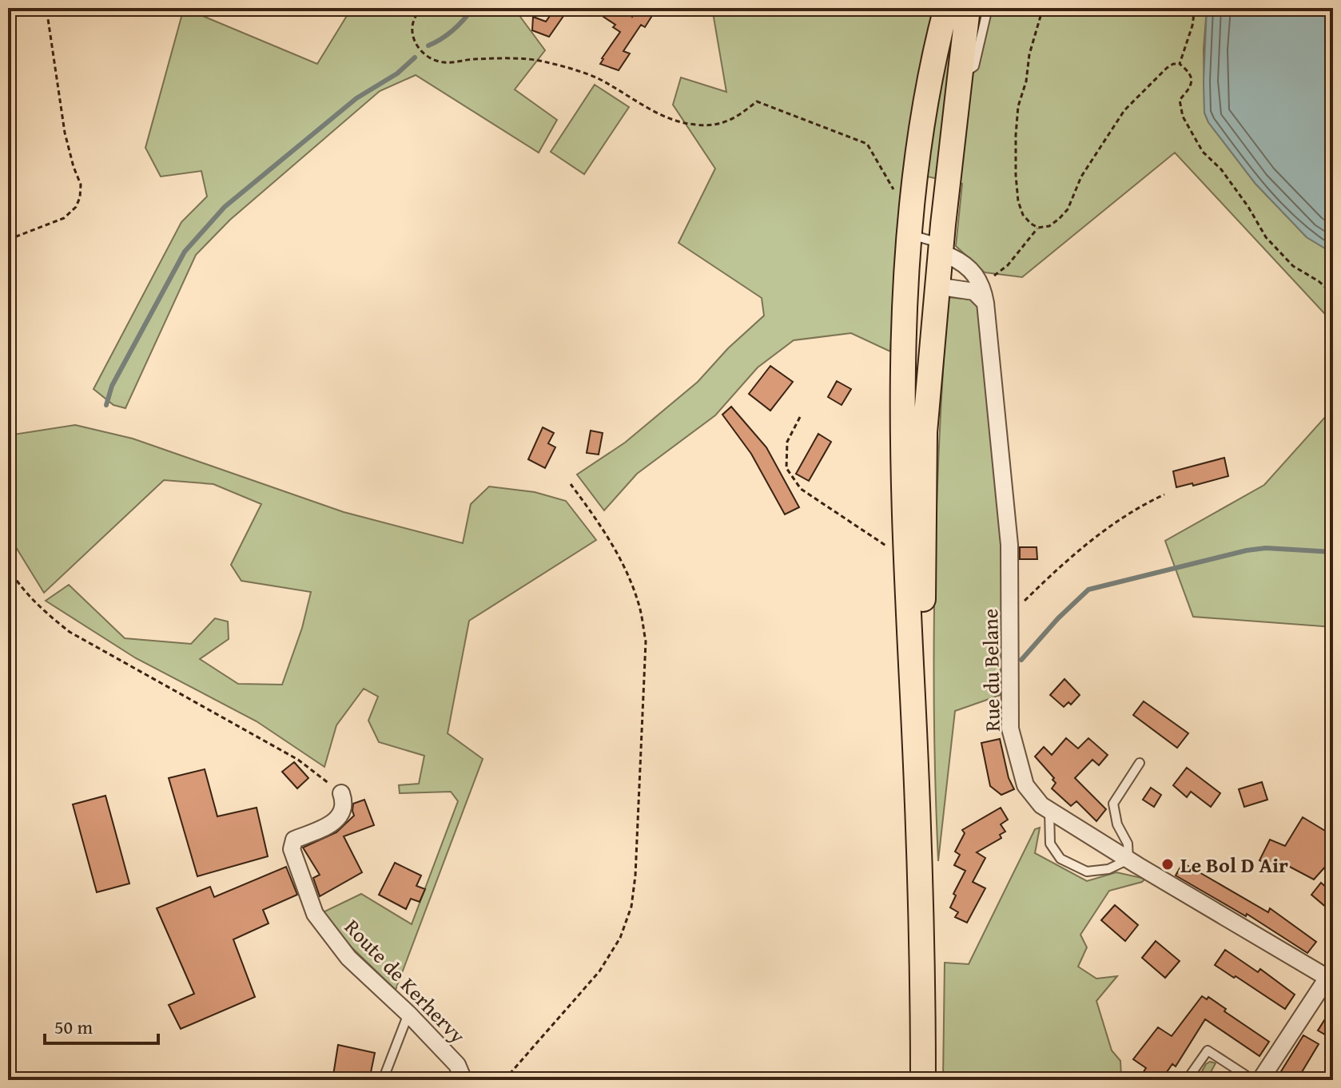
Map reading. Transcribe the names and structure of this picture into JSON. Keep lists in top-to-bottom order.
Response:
{
  "streets": {
    "street": ["Rue du Belane", "Route de Kerhervy"]
  },
  "places": ["Le Bol D Air"],
  "scale_bar": "50 m"
}
